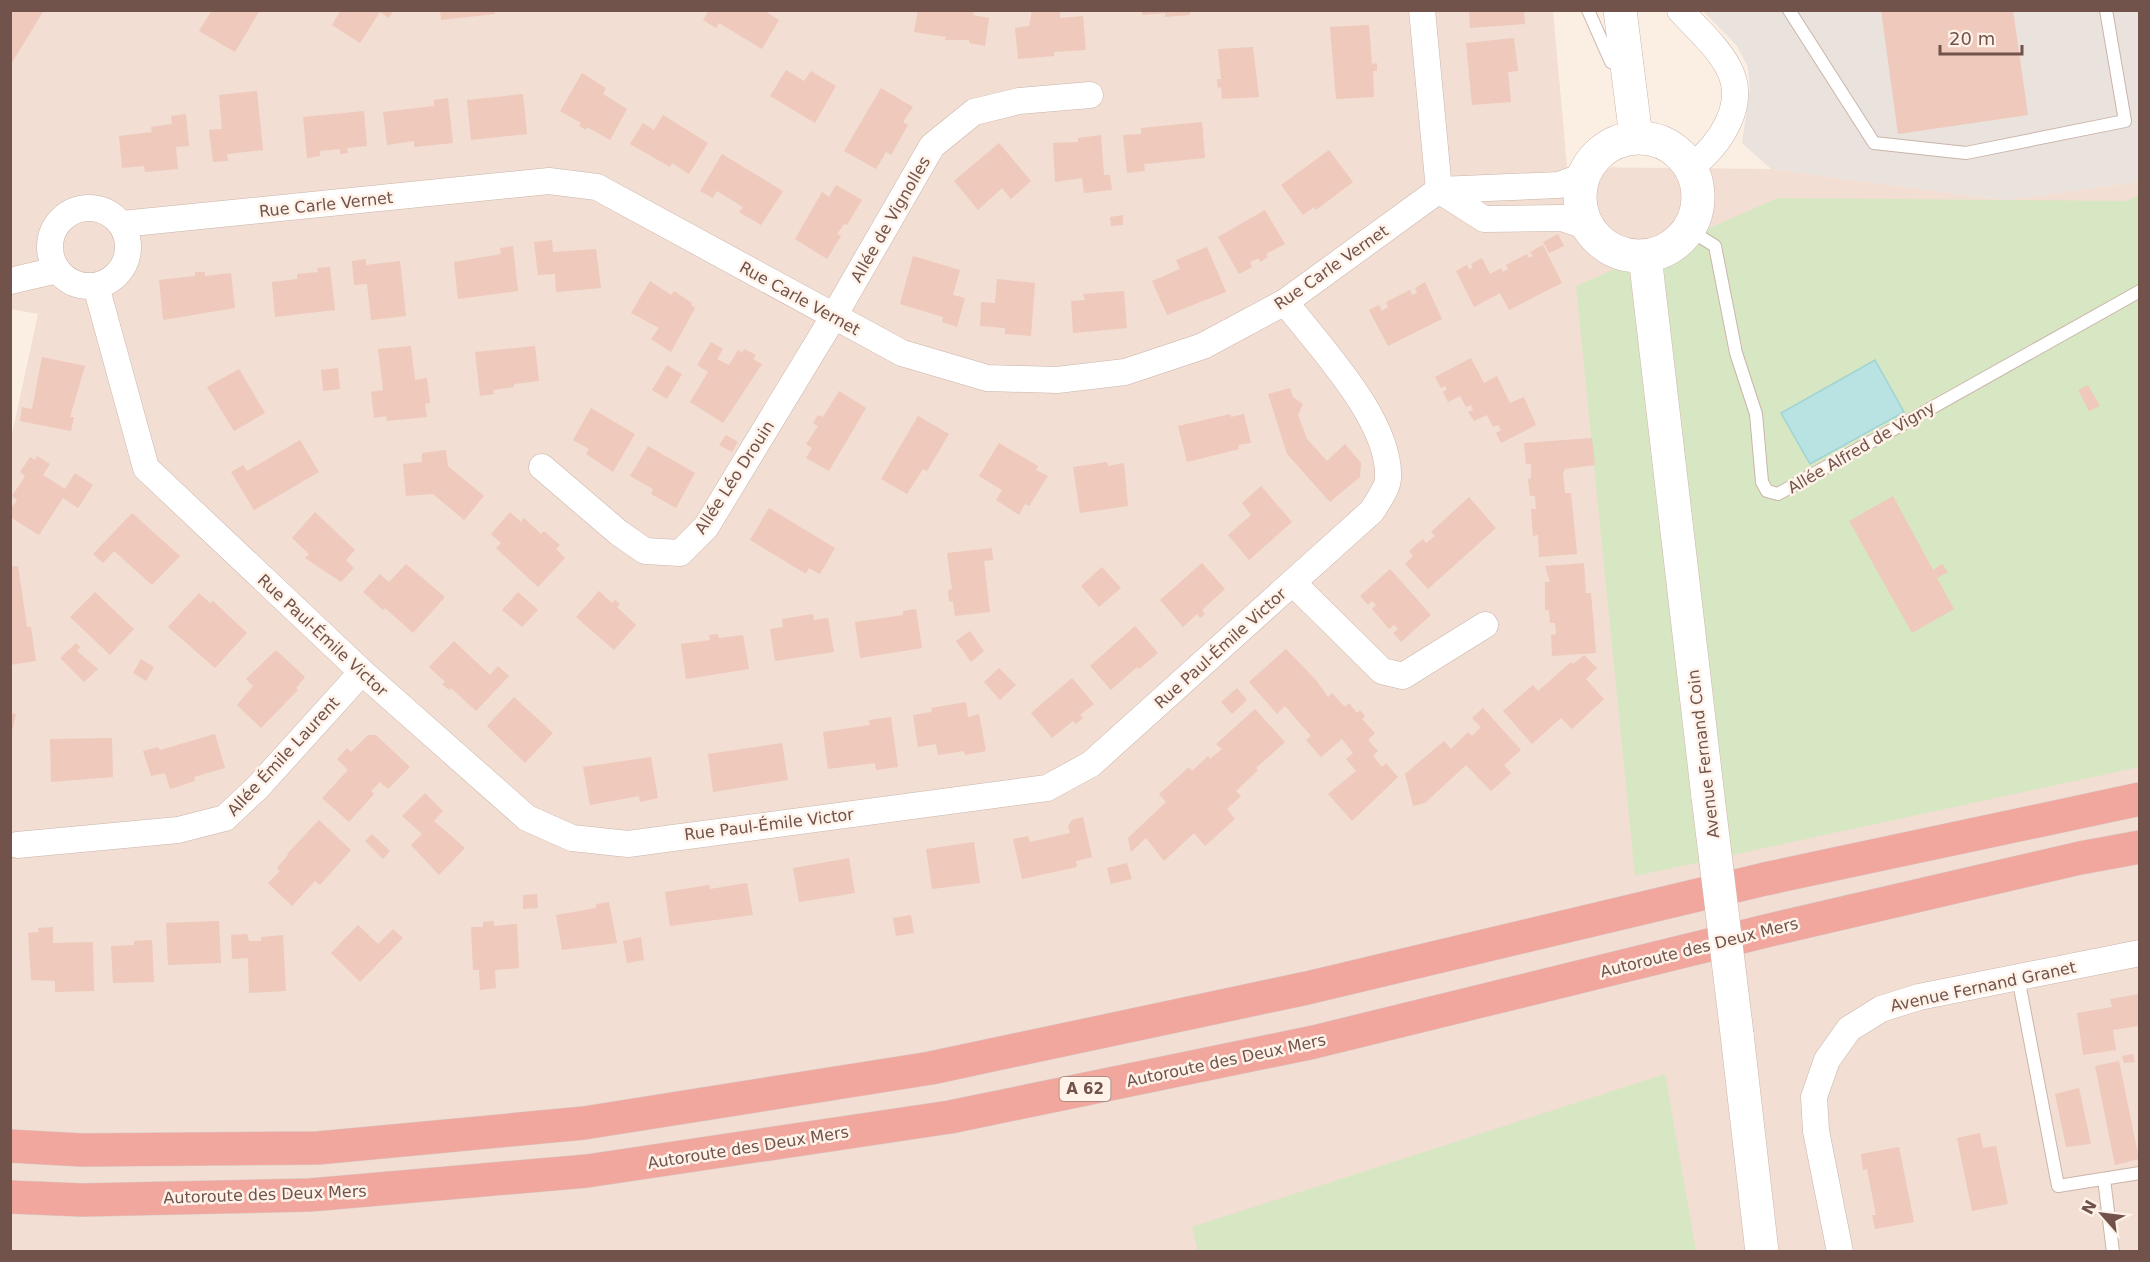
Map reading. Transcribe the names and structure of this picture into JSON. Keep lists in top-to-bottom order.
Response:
{
  "streets": {
    "highway": ["Autoroute des Deux Mers", "A 62"],
    "main road": ["Avenue Fernand Coin"],
    "street": [
      "Rue Carle Vernet",
      "Allée de Vignolles",
      "Allée Léo Drouin",
      "Rue Paul-Émile Victor",
      "Allée Émile Laurent",
      "Avenue Fernand Granet"
    ],
    "lane": ["Allée Alfred de Vigny"]
  },
  "crossings": [
    ["Rue Carle Vernet", "Allée de Vignolles"],
    ["Rue Carle Vernet", "Allée Léo Drouin"],
    ["Rue Carle Vernet", "Rue Paul-Émile Victor"],
    ["Allée de Vignolles", "Allée Léo Drouin"],
    ["Allée Alfred de Vigny", "Avenue Fernand Coin"],
    ["Rue Paul-Émile Victor", "Allée Émile Laurent"]
  ],
  "scale_bar": "20 m",
  "north": "top left"
}
